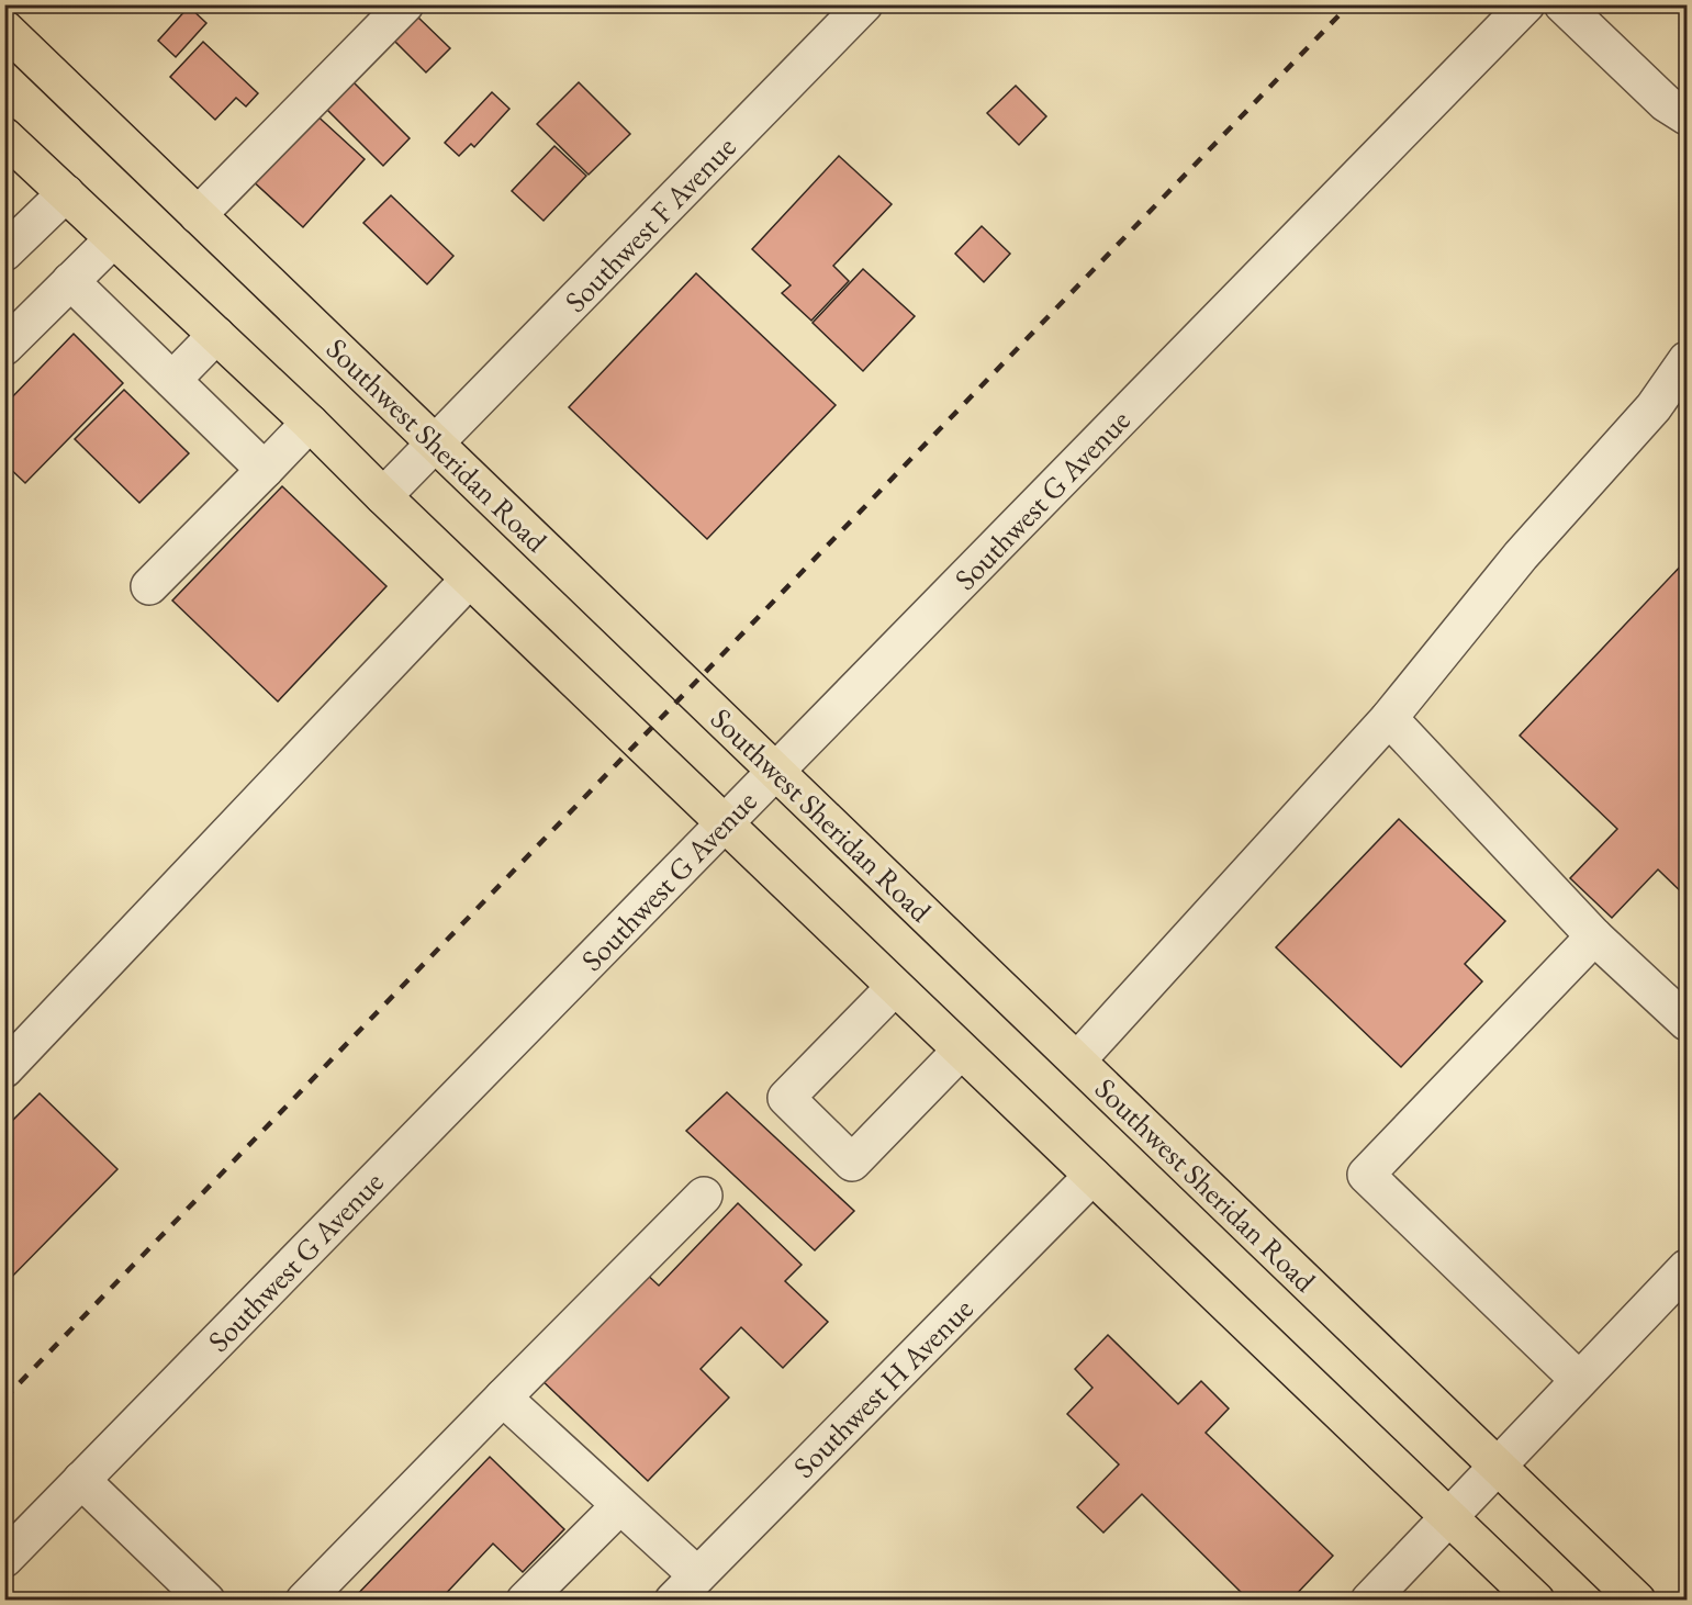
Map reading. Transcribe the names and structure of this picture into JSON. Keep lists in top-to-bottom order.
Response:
{
  "streets": {
    "main road": ["Southwest Sheridan Road"],
    "street": ["Southwest F Avenue", "Southwest G Avenue", "Southwest H Avenue"]
  },
  "crossings": [
    ["Southwest F Avenue", "Southwest Sheridan Road"],
    ["Southwest Sheridan Road", "Southwest G Avenue"]
  ]
}
